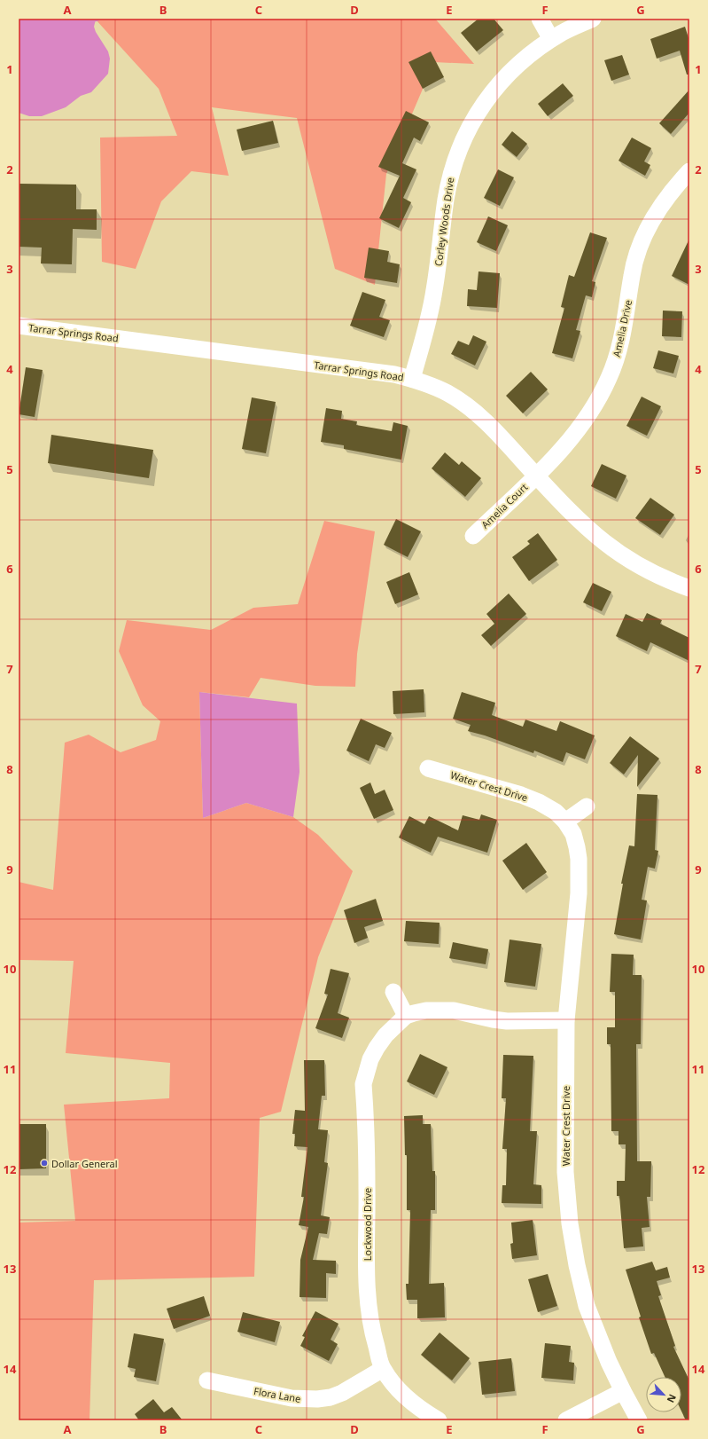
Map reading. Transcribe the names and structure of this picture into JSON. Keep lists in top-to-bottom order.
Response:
{
  "streets": {
    "street": [
      "Corley Woods Drive",
      "Amelia Drive",
      "Tarrar Springs Road",
      "Amelia Court",
      "Water Crest Drive",
      "Lockwood Drive",
      "Flora Lane"
    ]
  },
  "crossings": [
    ["Corley Woods Drive", "Tarrar Springs Road"],
    ["Amelia Drive", "Tarrar Springs Road"],
    ["Amelia Drive", "Amelia Court"],
    ["Tarrar Springs Road", "Amelia Court"],
    ["Water Crest Drive", "Lockwood Drive"],
    ["Lockwood Drive", "Flora Lane"]
  ],
  "places": ["Dollar General"],
  "north": "bottom right",
  "grid": {
    "columns": [
      "A",
      "B",
      "C",
      "D",
      "E",
      "F",
      "G"
    ],
    "rows": [
      "1",
      "2",
      "3",
      "4",
      "5",
      "6",
      "7",
      "8",
      "9",
      "10",
      "11",
      "12",
      "13",
      "14"
    ]
  }
}
